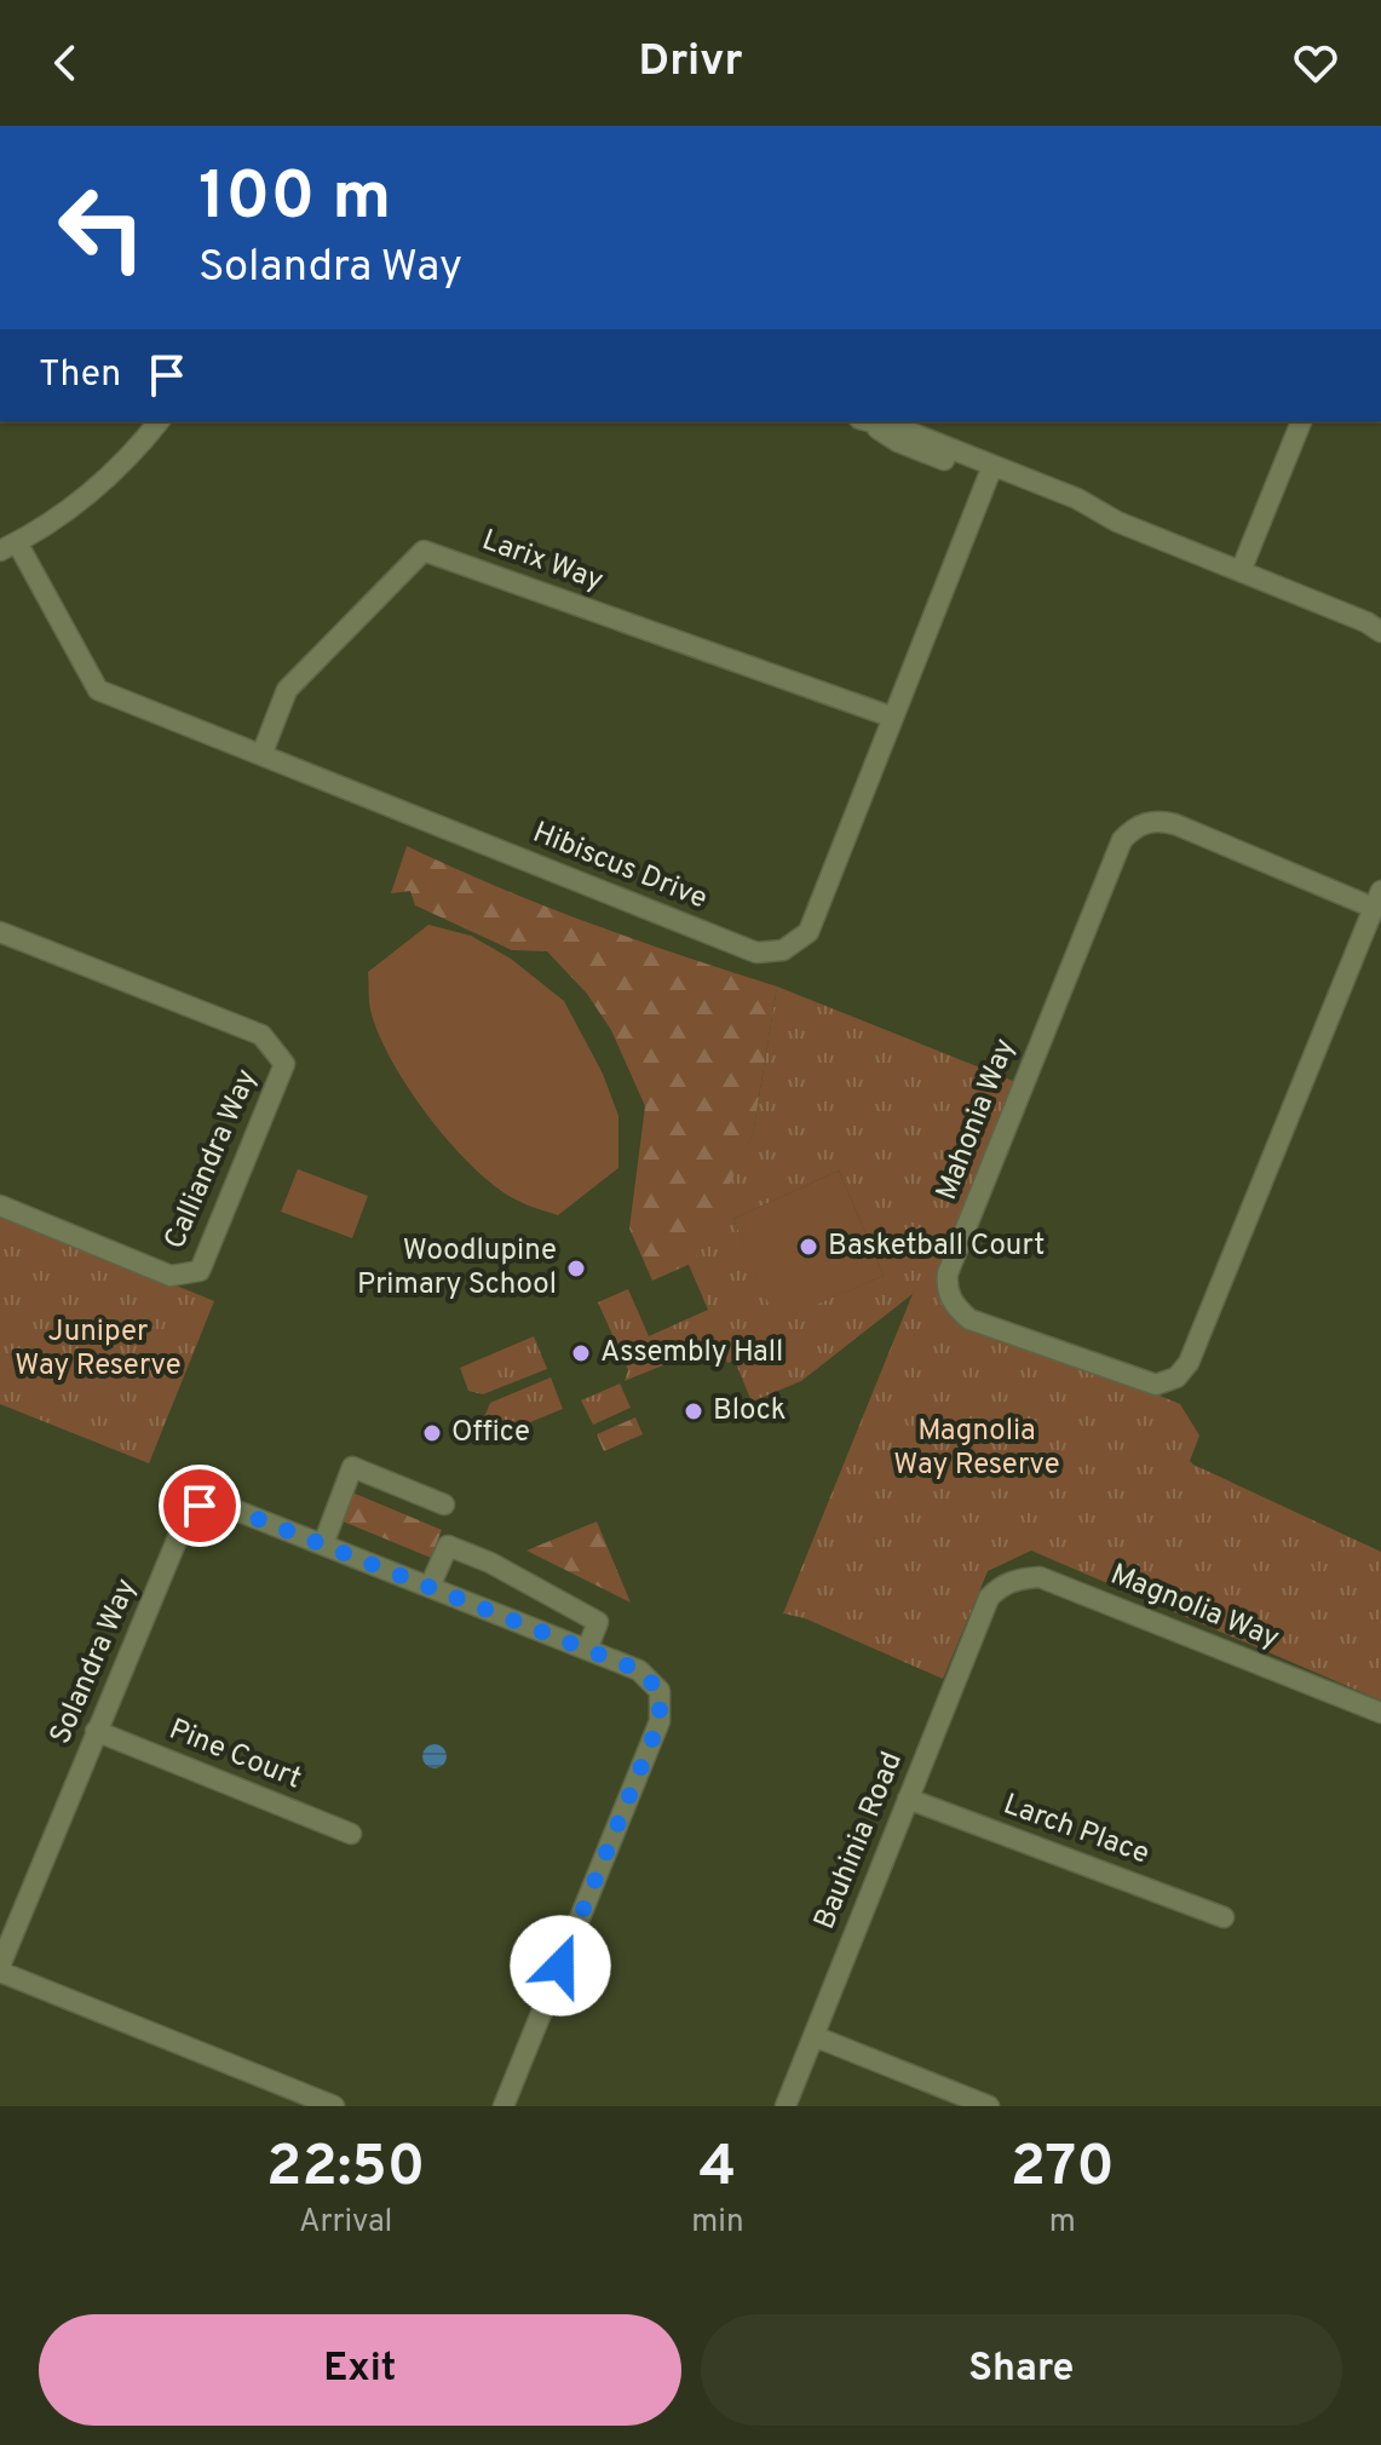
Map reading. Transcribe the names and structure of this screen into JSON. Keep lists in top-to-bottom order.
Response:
{
  "streets": {
    "street": [
      "Larix Way",
      "Hibiscus Drive",
      "Mahonia Way",
      "Calliandra Way",
      "Magnolia Way",
      "Solandra Way",
      "Pine Court",
      "Larch Place",
      "Bauhinia Road"
    ]
  },
  "crossings": [
    ["Larix Way", "Hibiscus Drive"],
    ["Magnolia Way", "Bauhinia Road"],
    ["Solandra Way", "Pine Court"],
    ["Larch Place", "Bauhinia Road"]
  ],
  "parks": ["Juniper Way Reserve", "Magnolia Way Reserve"],
  "places": [
    "Basketball Court",
    "Woodlupine Primary School",
    "Assembly Hall",
    "Block",
    "Office"
  ],
  "page": {
    "header": "Drivr",
    "turn": ["100 m", "Solandra Way"],
    "then": "Then",
    "eta": [
      "22:50",
      "Arrival",
      "4",
      "min",
      "270",
      "m"
    ],
    "buttons": ["Exit", "Share"]
  }
}
